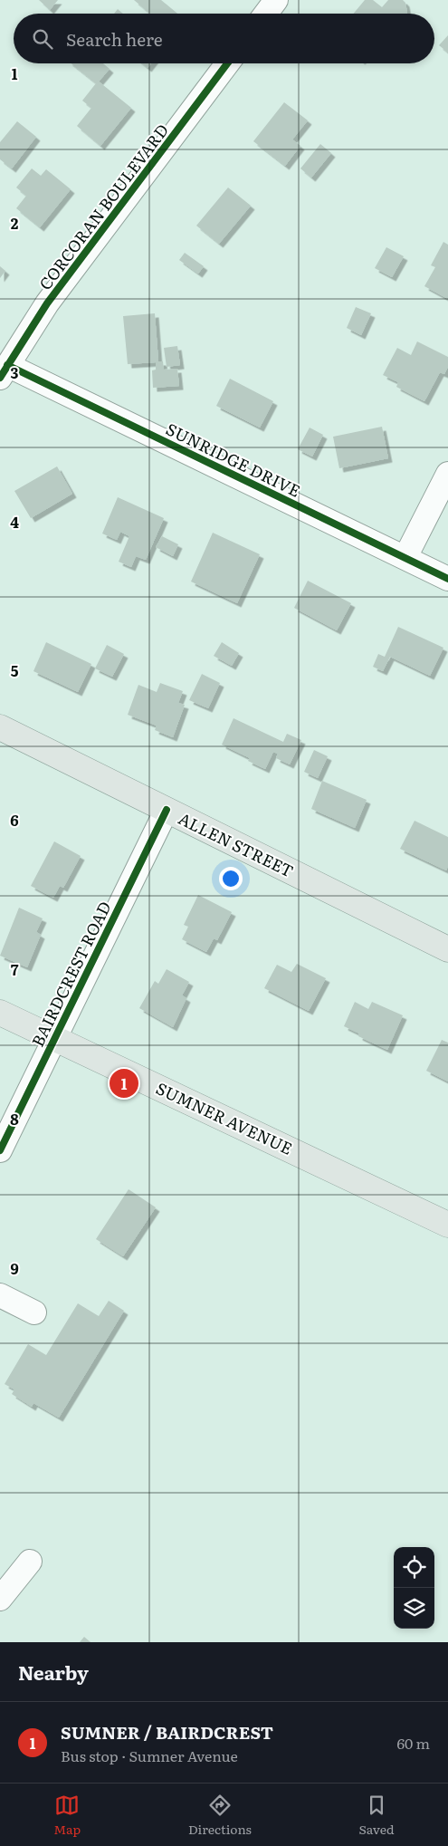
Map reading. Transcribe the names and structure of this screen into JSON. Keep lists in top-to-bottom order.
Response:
{
  "streets": {
    "main road": ["ALLEN STREET", "SUMNER AVENUE"],
    "street": ["CORCORAN BOULEVARD", "SUNRIDGE DRIVE", "BAIRDCREST ROAD"]
  },
  "crossings": [
    ["CORCORAN BOULEVARD", "SUNRIDGE DRIVE"],
    ["ALLEN STREET", "BAIRDCREST ROAD"],
    ["BAIRDCREST ROAD", "SUMNER AVENUE"]
  ],
  "page": {
    "search": "Search here",
    "pins": "1",
    "heading": "Nearby",
    "list": [
      {
        "mark": "1",
        "name": "SUMNER / BAIRDCREST",
        "note": "Bus stop · Sumner Avenue",
        "value": "60 m"
      }
    ],
    "nav": ["Map", "Directions", "Saved"]
  },
  "grid": {
    "rows": [
      "1",
      "2",
      "3",
      "4",
      "5",
      "6",
      "7",
      "8",
      "9"
    ]
  }
}
